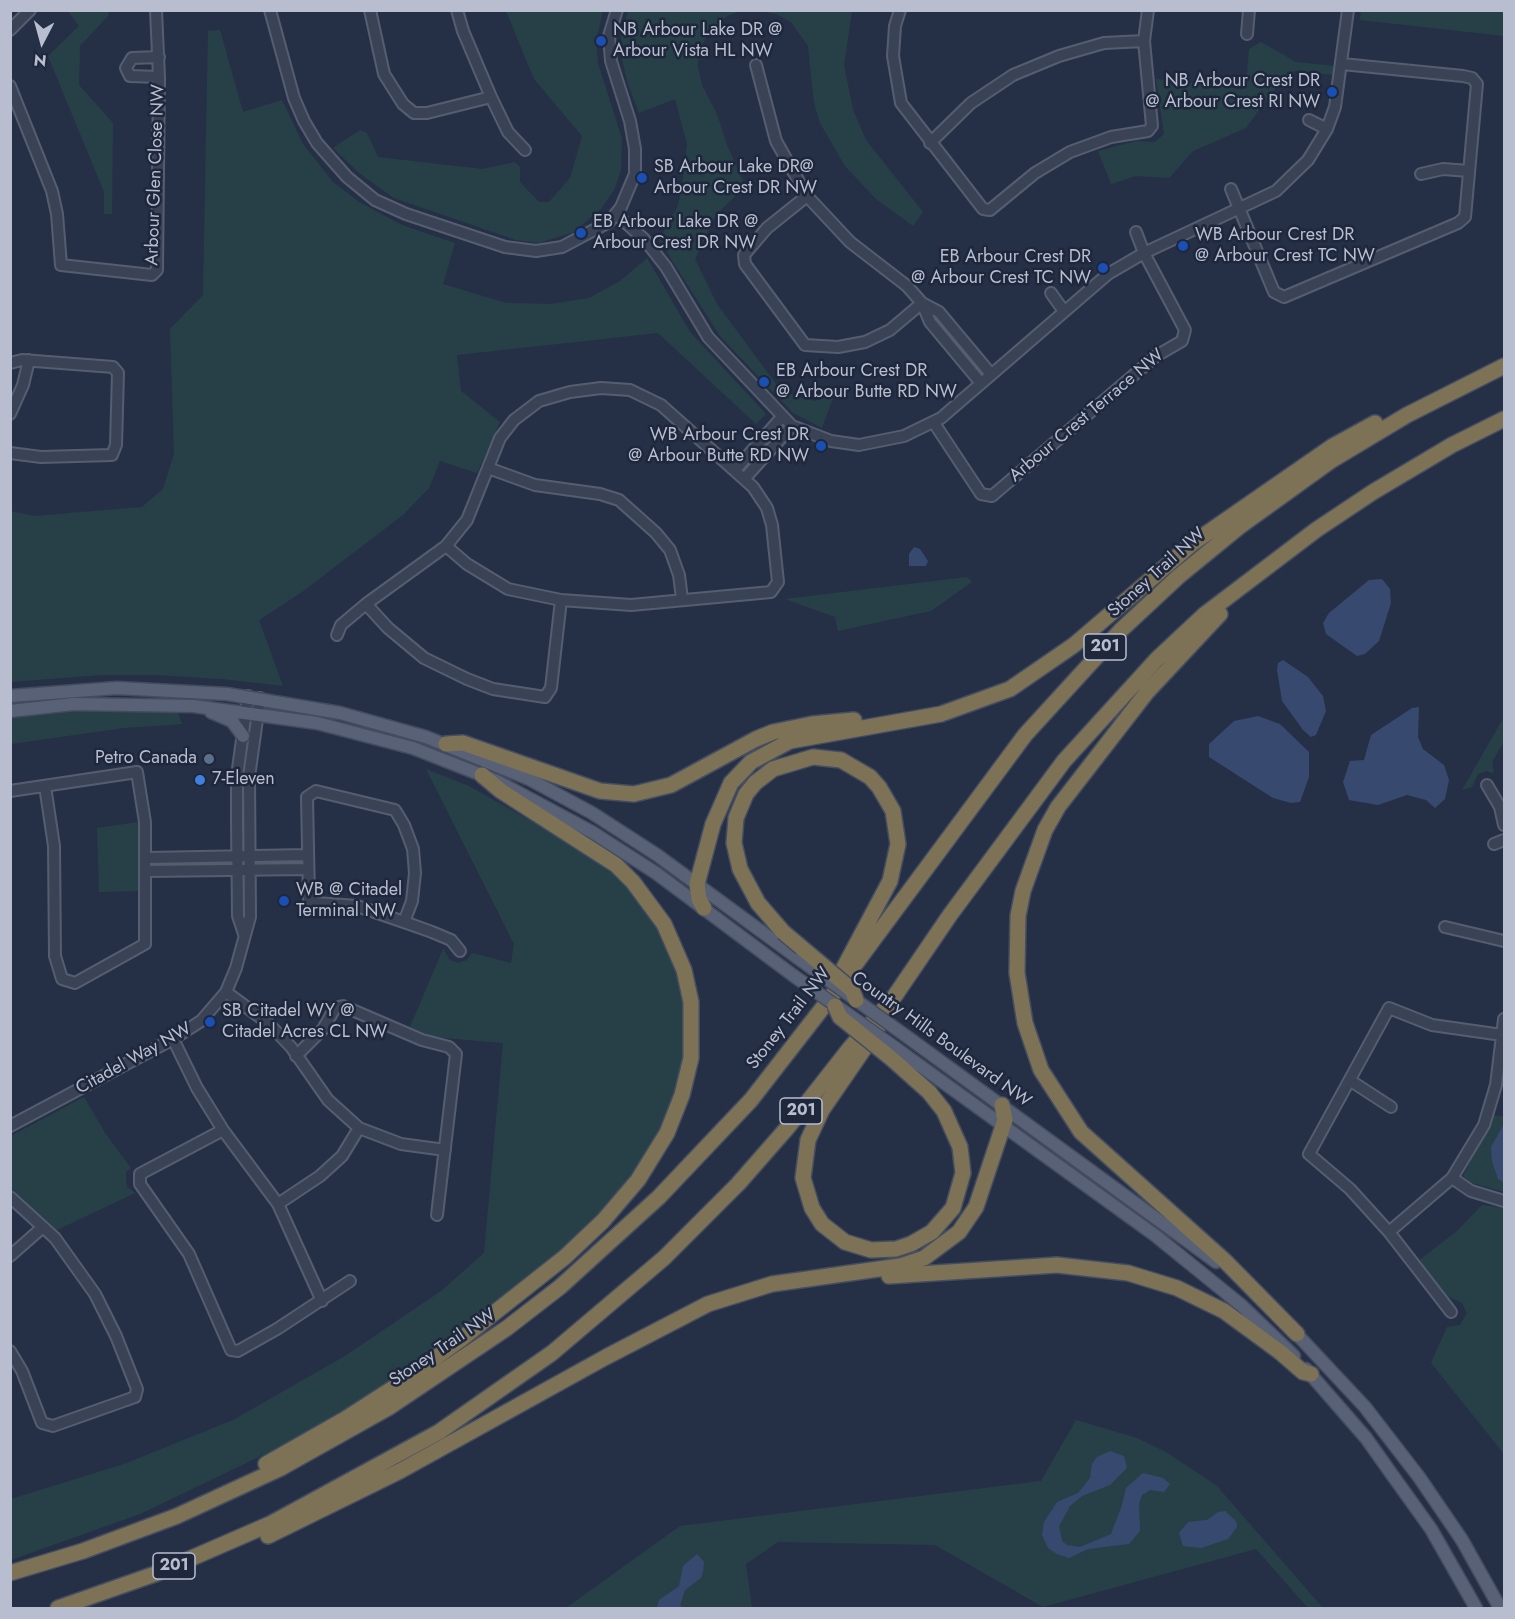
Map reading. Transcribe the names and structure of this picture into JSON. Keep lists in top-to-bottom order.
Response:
{
  "streets": {
    "highway": ["Stoney Trail NW", "201"],
    "main road": ["Country Hills Boulevard NW"],
    "street": ["Arbour Glen Close NW", "Arbour Crest Terrace NW", "Citadel Way NW"]
  },
  "crossings": [
    ["Stoney Trail NW", "Country Hills Boulevard NW"],
    ["Country Hills Boulevard NW", "Citadel Way NW"]
  ],
  "places": [
    "NB Arbour Lake DR @ Arbour Vista HL NW",
    "NB Arbour Crest DR @ Arbour Crest RI NW",
    "SB Arbour Lake DR@ Arbour Crest DR NW",
    "EB Arbour Lake DR @ Arbour Crest DR NW",
    "WB Arbour Crest DR @ Arbour Crest TC NW",
    "EB Arbour Crest DR @ Arbour Crest TC NW",
    "EB Arbour Crest DR @ Arbour Butte RD NW",
    "WB Arbour Crest DR @ Arbour Butte RD NW",
    "Petro Canada",
    "7-Eleven",
    "WB @ Citadel Terminal NW",
    "SB Citadel WY @ Citadel Acres CL NW"
  ],
  "north": "bottom"
}
